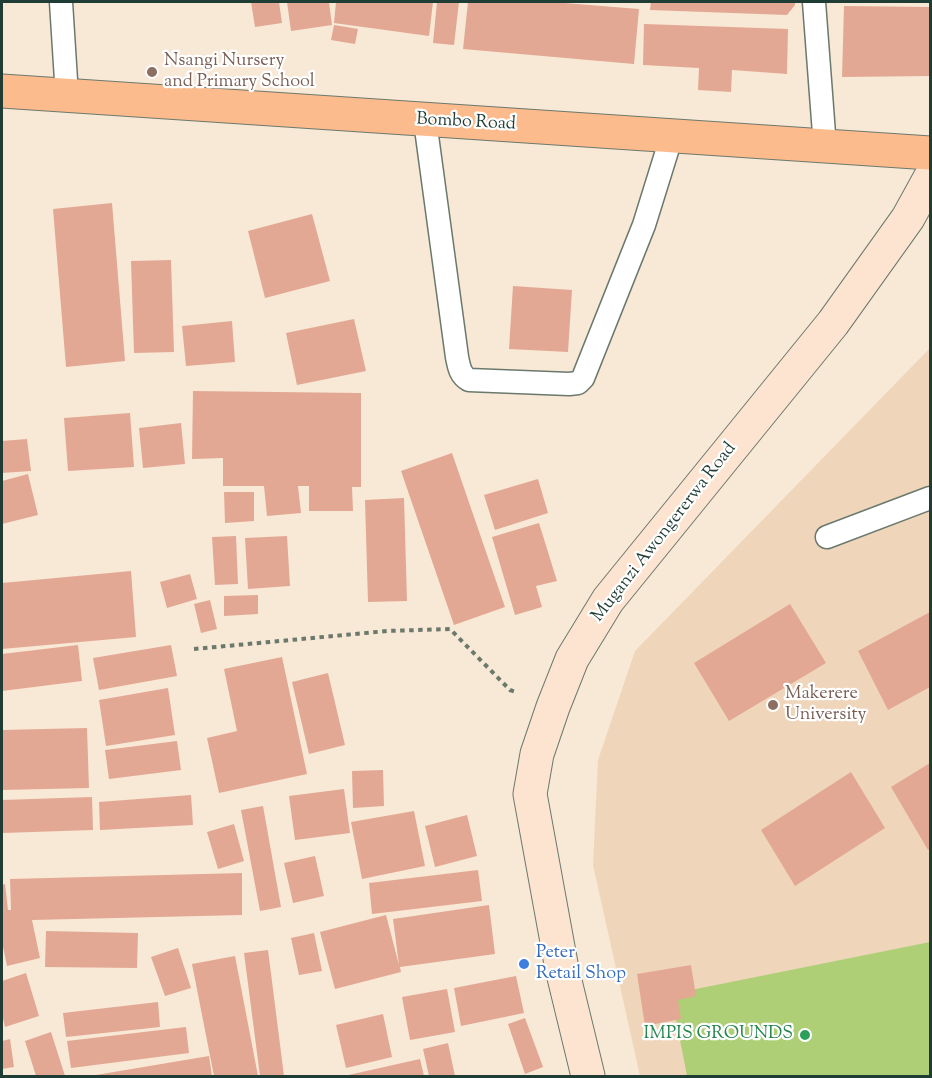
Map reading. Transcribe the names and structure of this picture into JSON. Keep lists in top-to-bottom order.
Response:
{
  "streets": {
    "main road": ["Bombo Road"],
    "street": ["Muganzi Awongererwa Road"]
  },
  "places": [
    "Nsangi Nursery and Primary School",
    "Makerere University",
    "Peter Retail Shop",
    "IMPIS GROUNDS"
  ]
}
